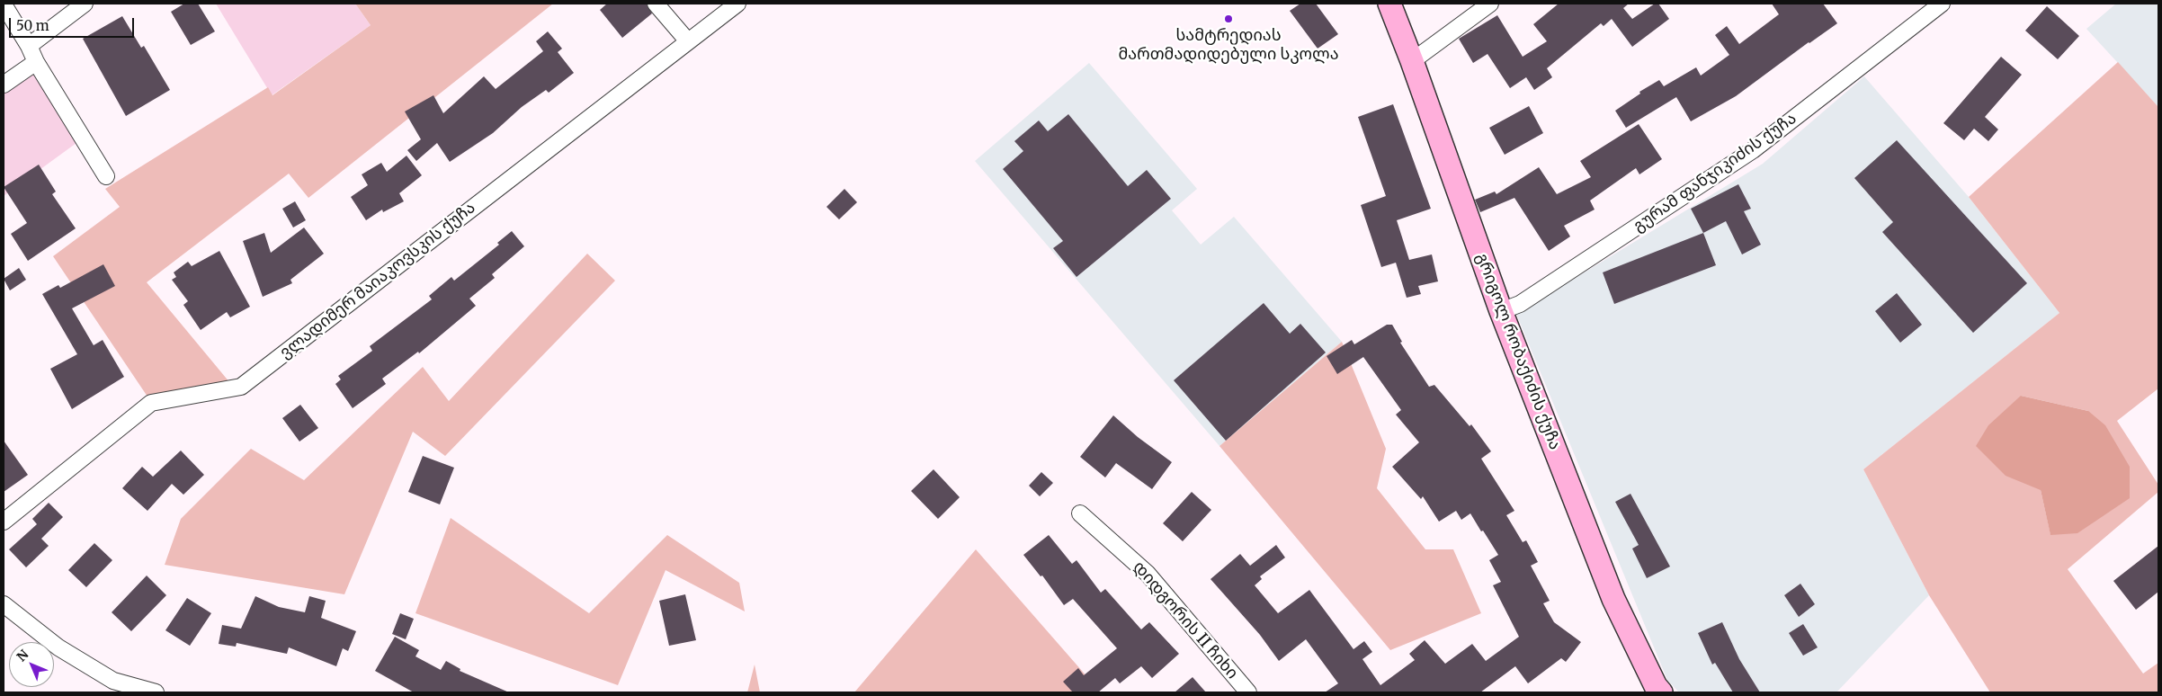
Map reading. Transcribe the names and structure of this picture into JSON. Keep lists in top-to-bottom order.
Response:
{
  "streets": {
    "street": [
      "გურამ ფანჯიკიძის ქუჩა",
      "ვლადიმერ მაიაკოვსკის ქუჩა",
      "გრიგოლ რობაქიძის ქუჩა",
      "დიდგორის II ჩიხი"
    ]
  },
  "crossings": [
    ["გურამ ფანჯიკიძის ქუჩა", "გრიგოლ რობაქიძის ქუჩა"]
  ],
  "places": ["სამტრედიას მართმადიდებული სკოლა"],
  "scale_bar": "50 m",
  "north": "top left"
}
